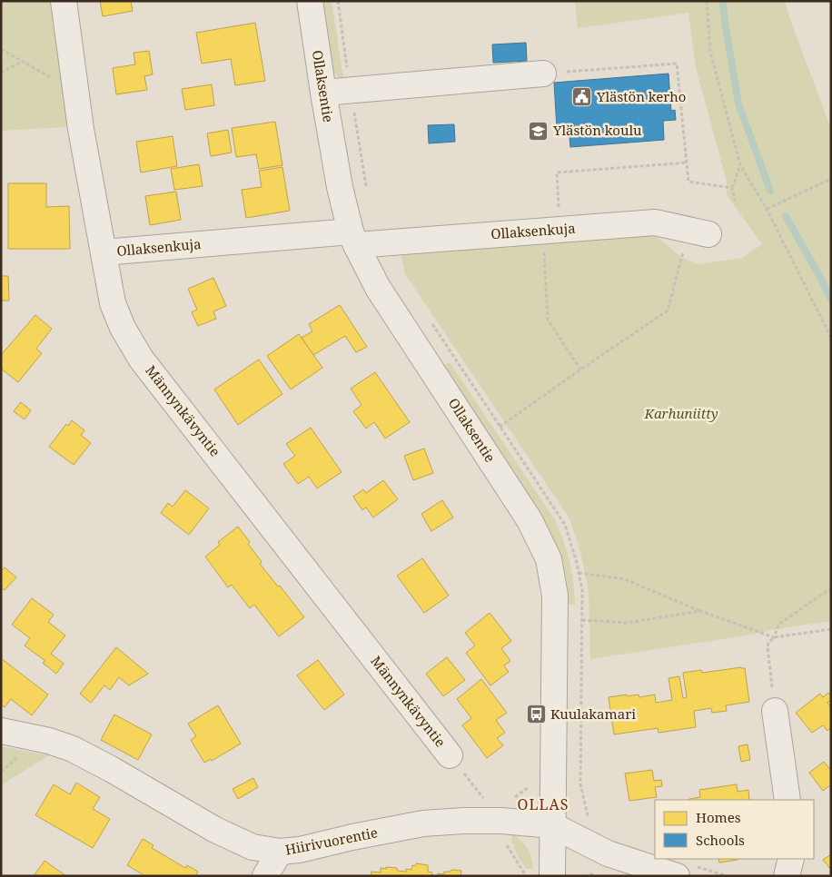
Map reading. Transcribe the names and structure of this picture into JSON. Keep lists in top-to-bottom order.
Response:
{
  "streets": {
    "street": [
      "Ollaksentie",
      "Ollaksenkuja",
      "Männynkävyntie",
      "Hiirivuorentie"
    ]
  },
  "crossings": [
    ["Ollaksentie", "Ollaksenkuja"],
    ["Ollaksentie", "Hiirivuorentie"],
    ["Ollaksenkuja", "Männynkävyntie"]
  ],
  "districts": ["OLLAS"],
  "parks": ["Karhuniitty"],
  "places": {
    "public building": ["Ylästön kerho"],
    "school or university": ["Ylästön koulu"],
    "bus stop": ["Kuulakamari"]
  },
  "legend": ["Homes", "Schools"]
}
